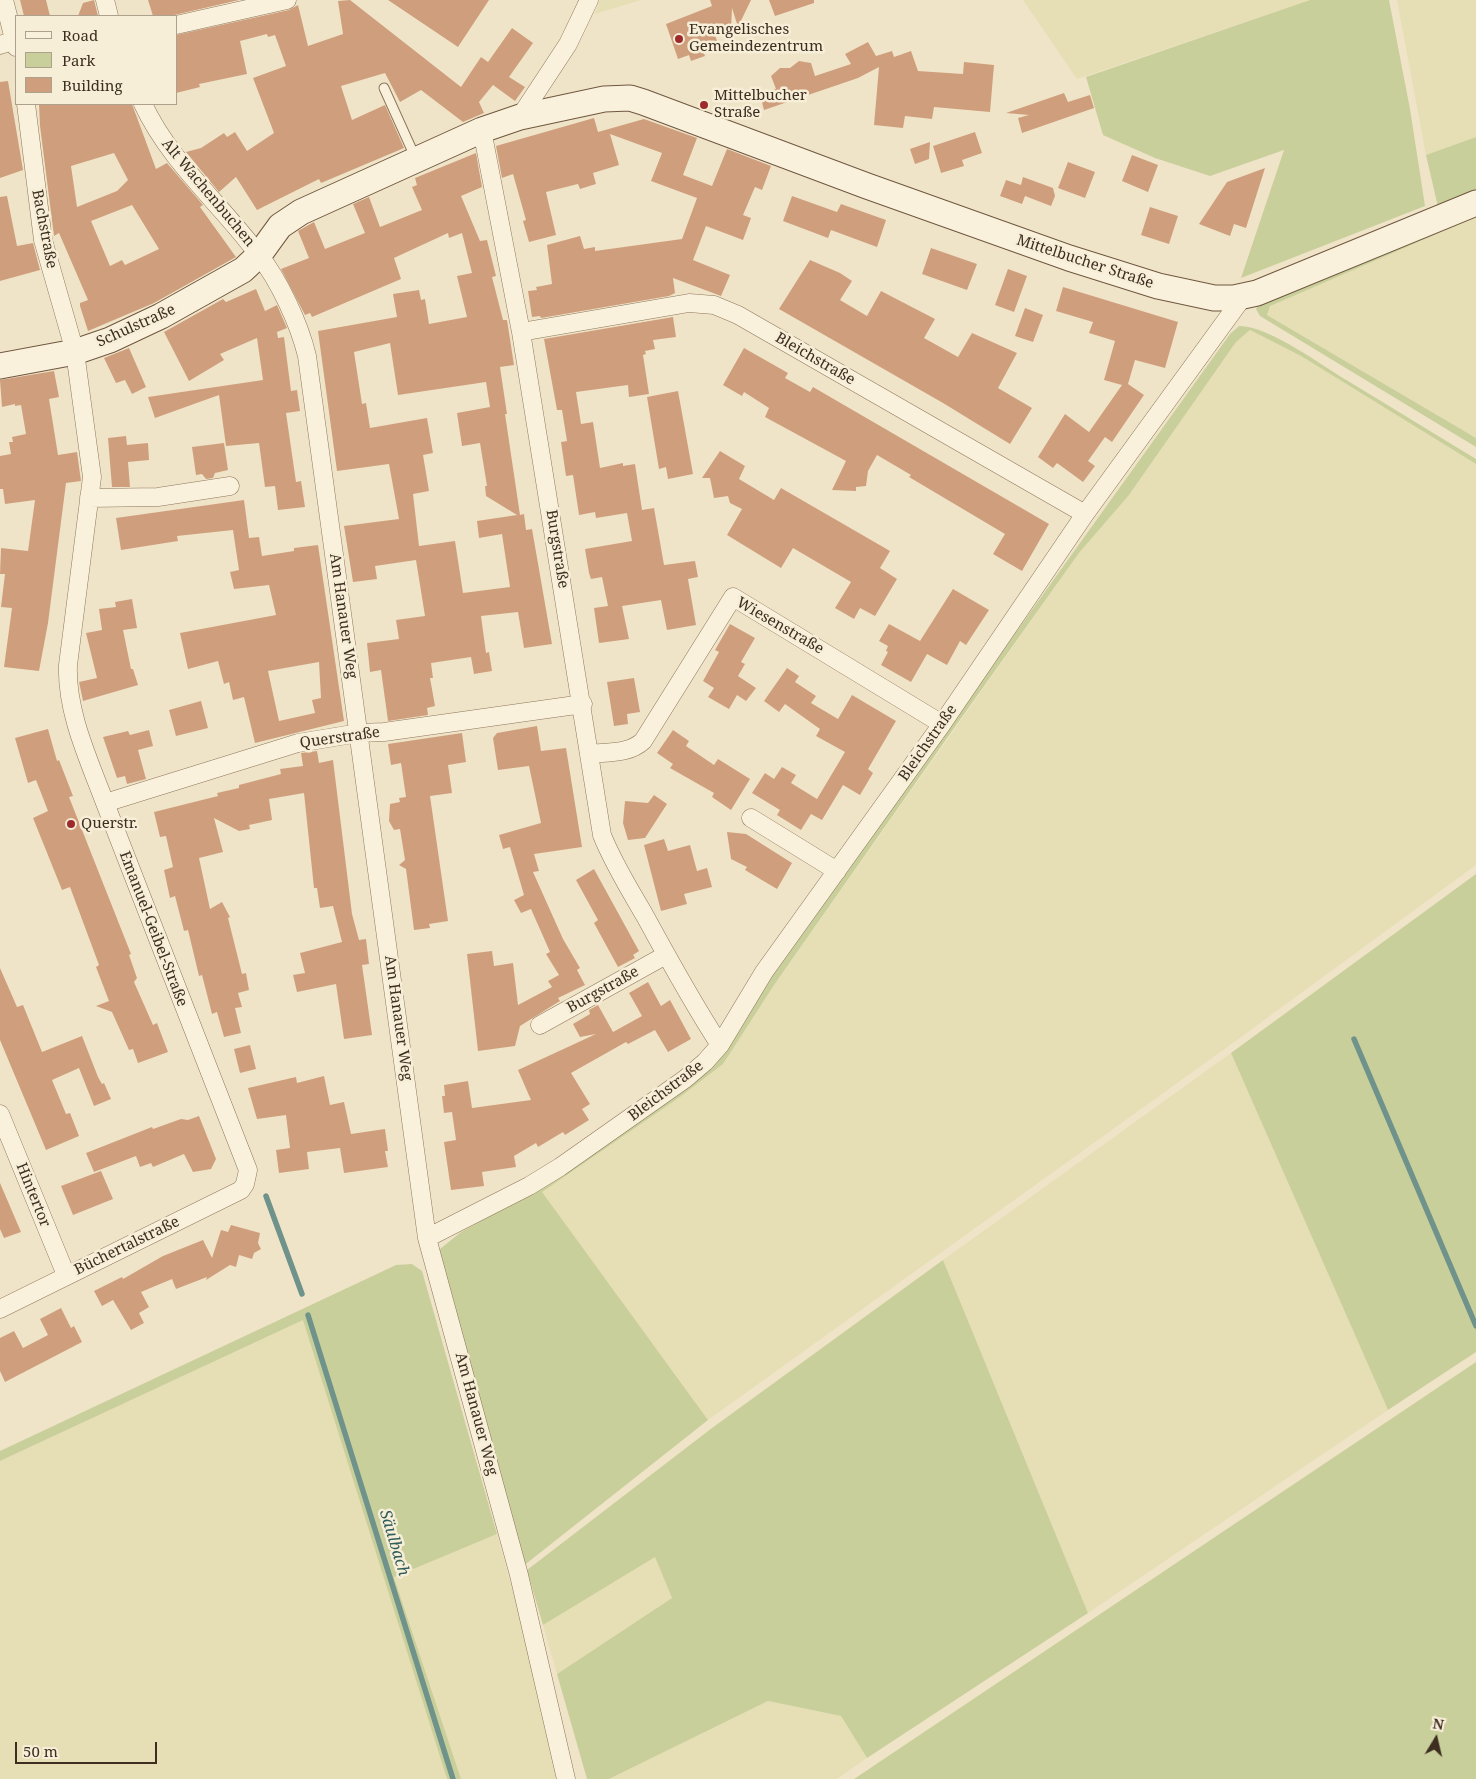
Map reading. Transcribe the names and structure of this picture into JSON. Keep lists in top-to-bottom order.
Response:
{
  "streets": {
    "main road": ["Mittelbucher Straße", "Schulstraße"],
    "street": [
      "Alt Wachenbuchen",
      "Bachstraße",
      "Bleichstraße",
      "Burgstraße",
      "Am Hanauer Weg",
      "Wiesenstraße",
      "Querstraße",
      "Emanuel-Geibel-Straße",
      "Hintertor",
      "Büchertalstraße"
    ]
  },
  "crossings": [
    ["Alt Wachenbuchen", "Mittelbucher Straße"],
    ["Alt Wachenbuchen", "Schulstraße"],
    ["Alt Wachenbuchen", "Am Hanauer Weg"],
    ["Bachstraße", "Schulstraße"],
    ["Bachstraße", "Emanuel-Geibel-Straße"],
    ["Mittelbucher Straße", "Schulstraße"],
    ["Mittelbucher Straße", "Bleichstraße"],
    ["Mittelbucher Straße", "Burgstraße"],
    ["Mittelbucher Straße", "Am Hanauer Weg"],
    ["Schulstraße", "Am Hanauer Weg"],
    ["Schulstraße", "Emanuel-Geibel-Straße"],
    ["Bleichstraße", "Burgstraße"],
    ["Bleichstraße", "Am Hanauer Weg"],
    ["Bleichstraße", "Wiesenstraße"],
    ["Burgstraße", "Wiesenstraße"],
    ["Burgstraße", "Querstraße"],
    ["Am Hanauer Weg", "Querstraße"],
    ["Querstraße", "Emanuel-Geibel-Straße"],
    ["Emanuel-Geibel-Straße", "Büchertalstraße"],
    ["Hintertor", "Büchertalstraße"]
  ],
  "water": ["Säulbach"],
  "places": ["Evangelisches Gemeindezentrum", "Mittelbucher Straße", "Querstr."],
  "legend": ["Road", "Park", "Building"],
  "scale_bar": "50 m",
  "north": "top"
}
